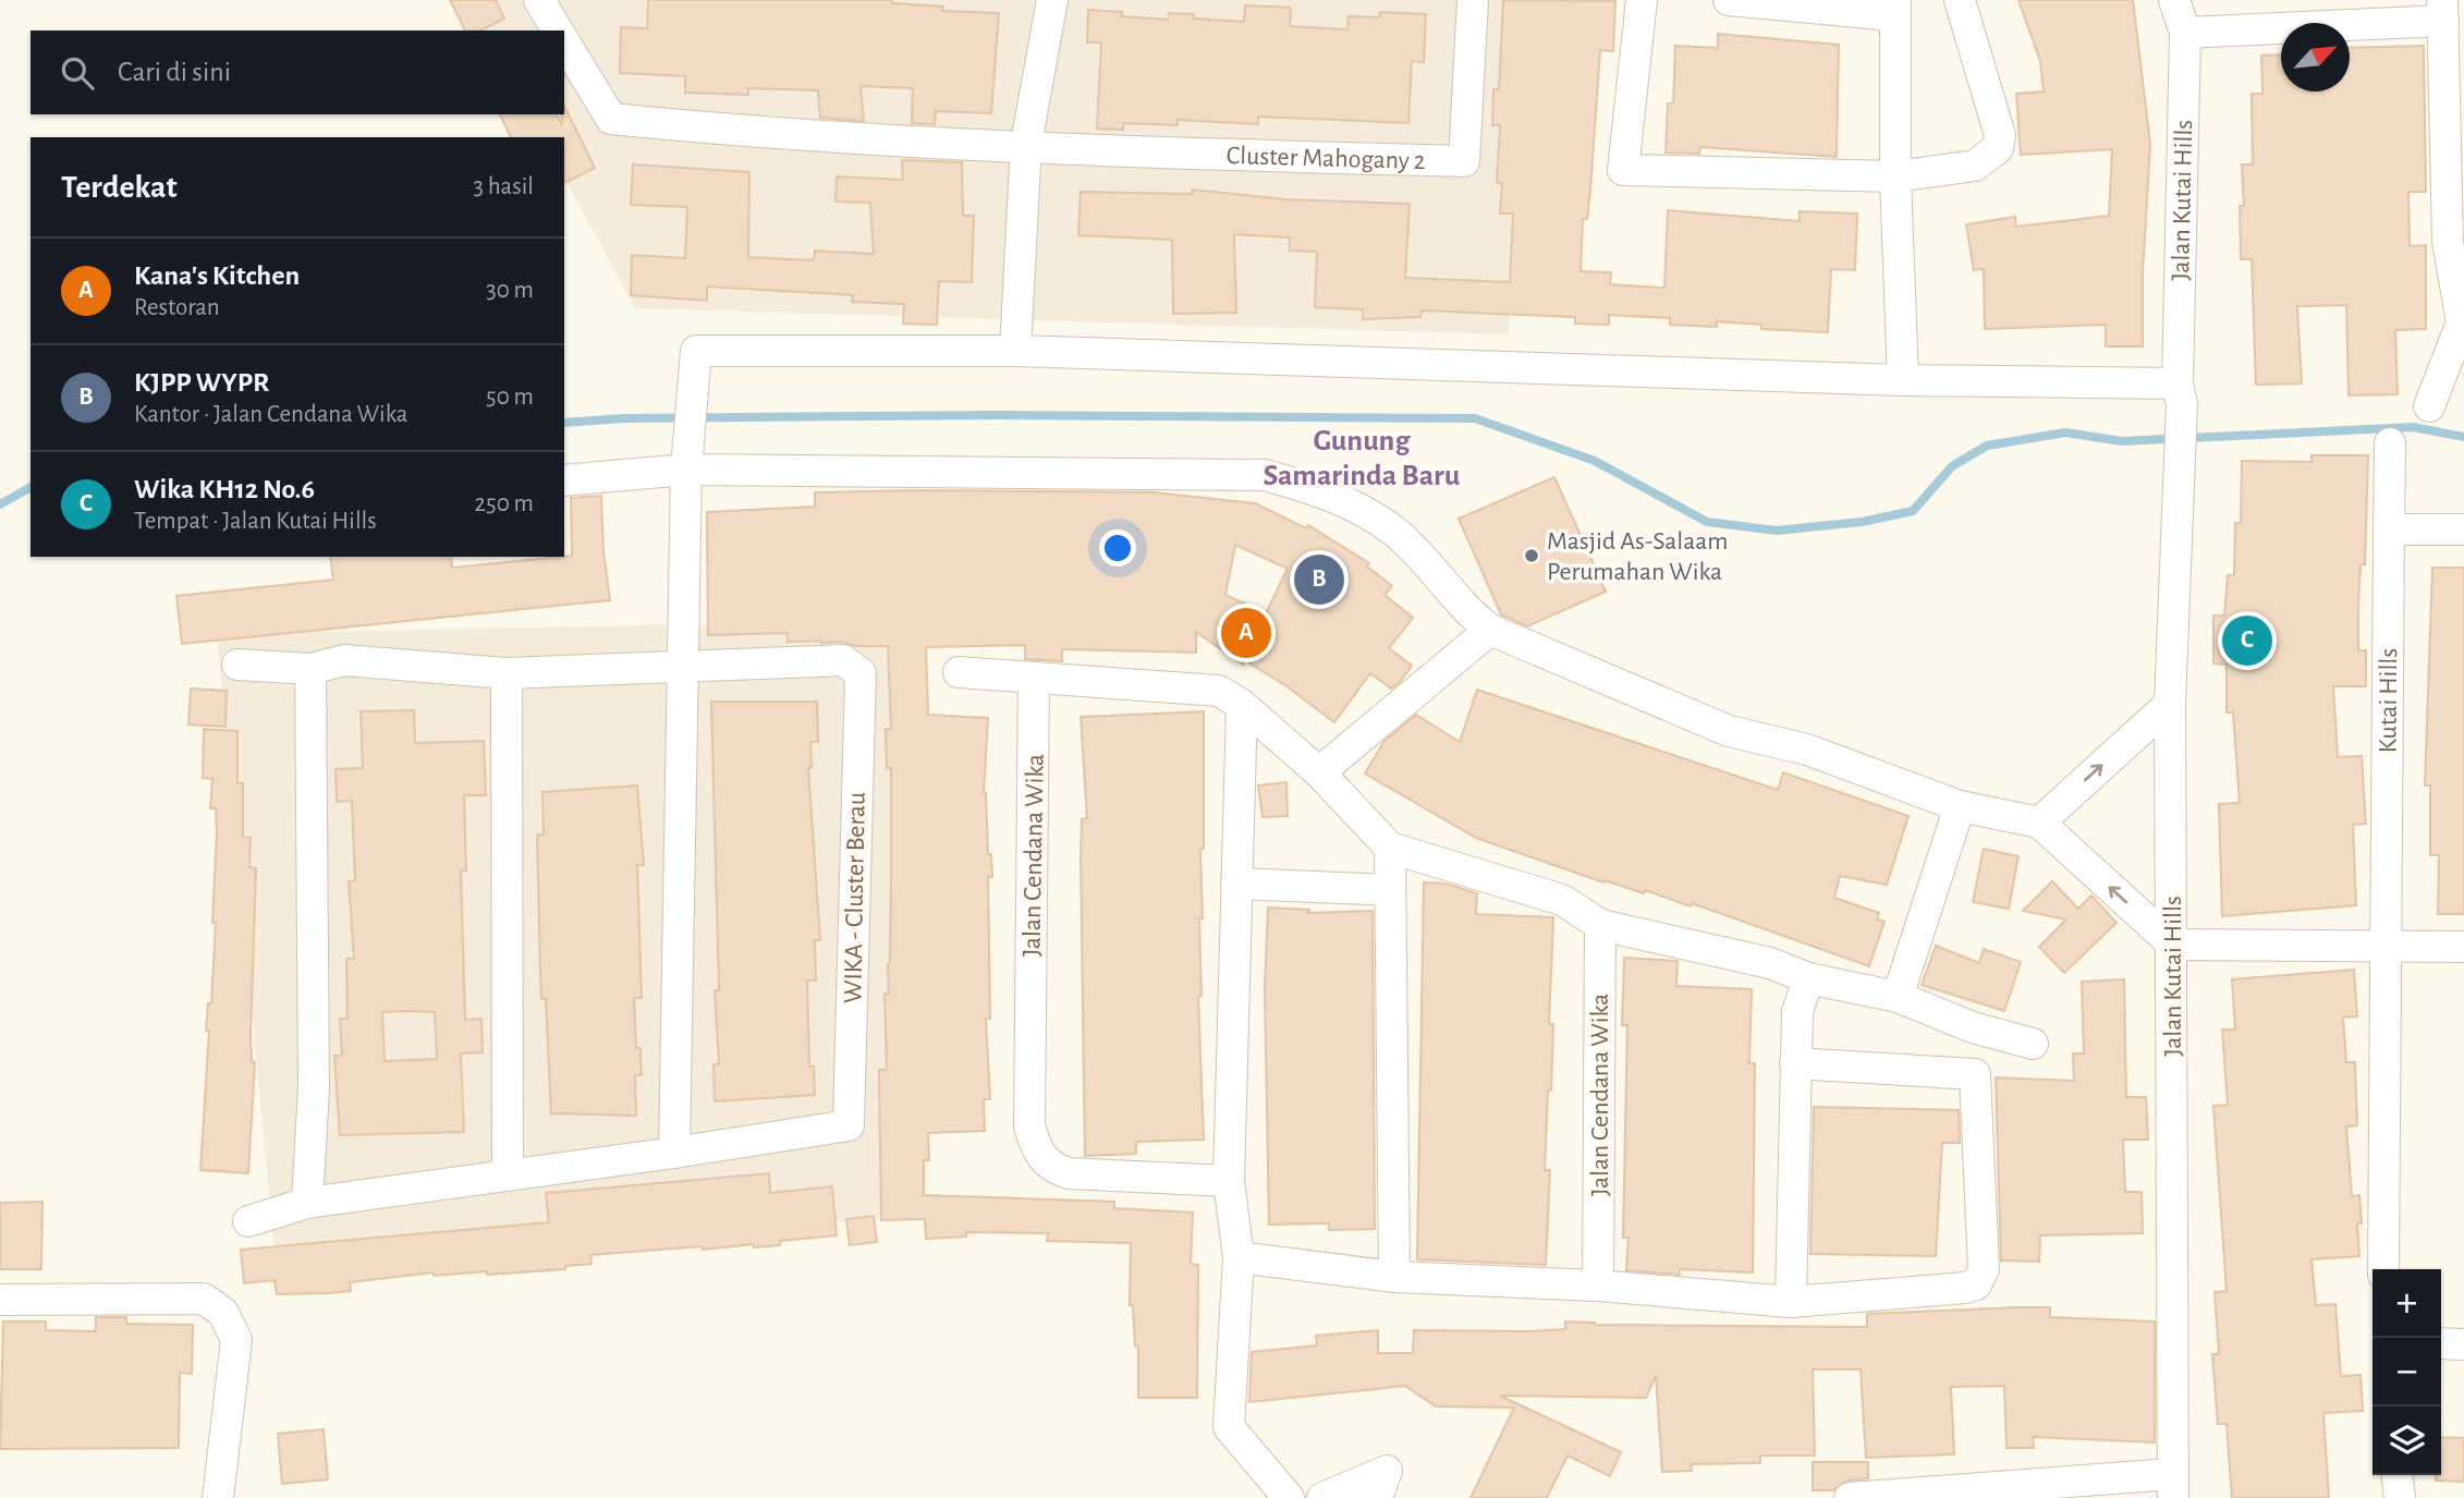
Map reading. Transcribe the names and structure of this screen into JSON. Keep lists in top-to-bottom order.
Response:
{
  "streets": {
    "street": [
      "Cluster Mahogany 2",
      "Jalan Kutai Hills",
      "Kutai Hills",
      "Jalan Cendana Wika",
      "WIKA - Cluster Berau"
    ]
  },
  "districts": ["Gunung Samarinda Baru"],
  "places": ["Masjid As-Salaam Perumahan Wika"],
  "north": "top right",
  "page": {
    "search": "Cari di sini",
    "heading": ["Terdekat", "3 hasil"],
    "list": [
      {
        "mark": "A",
        "name": "Kana's Kitchen",
        "note": "Restoran",
        "value": "30 m"
      },
      {
        "mark": "B",
        "name": "KJPP WYPR",
        "note": "Kantor · Jalan Cendana Wika",
        "value": "50 m"
      },
      {
        "mark": "C",
        "name": "Wika KH12 No.6",
        "note": "Tempat · Jalan Kutai Hills",
        "value": "250 m"
      }
    ],
    "pins": ["B", "A", "C"],
    "map_buttons": ["+", "−"]
  }
}
